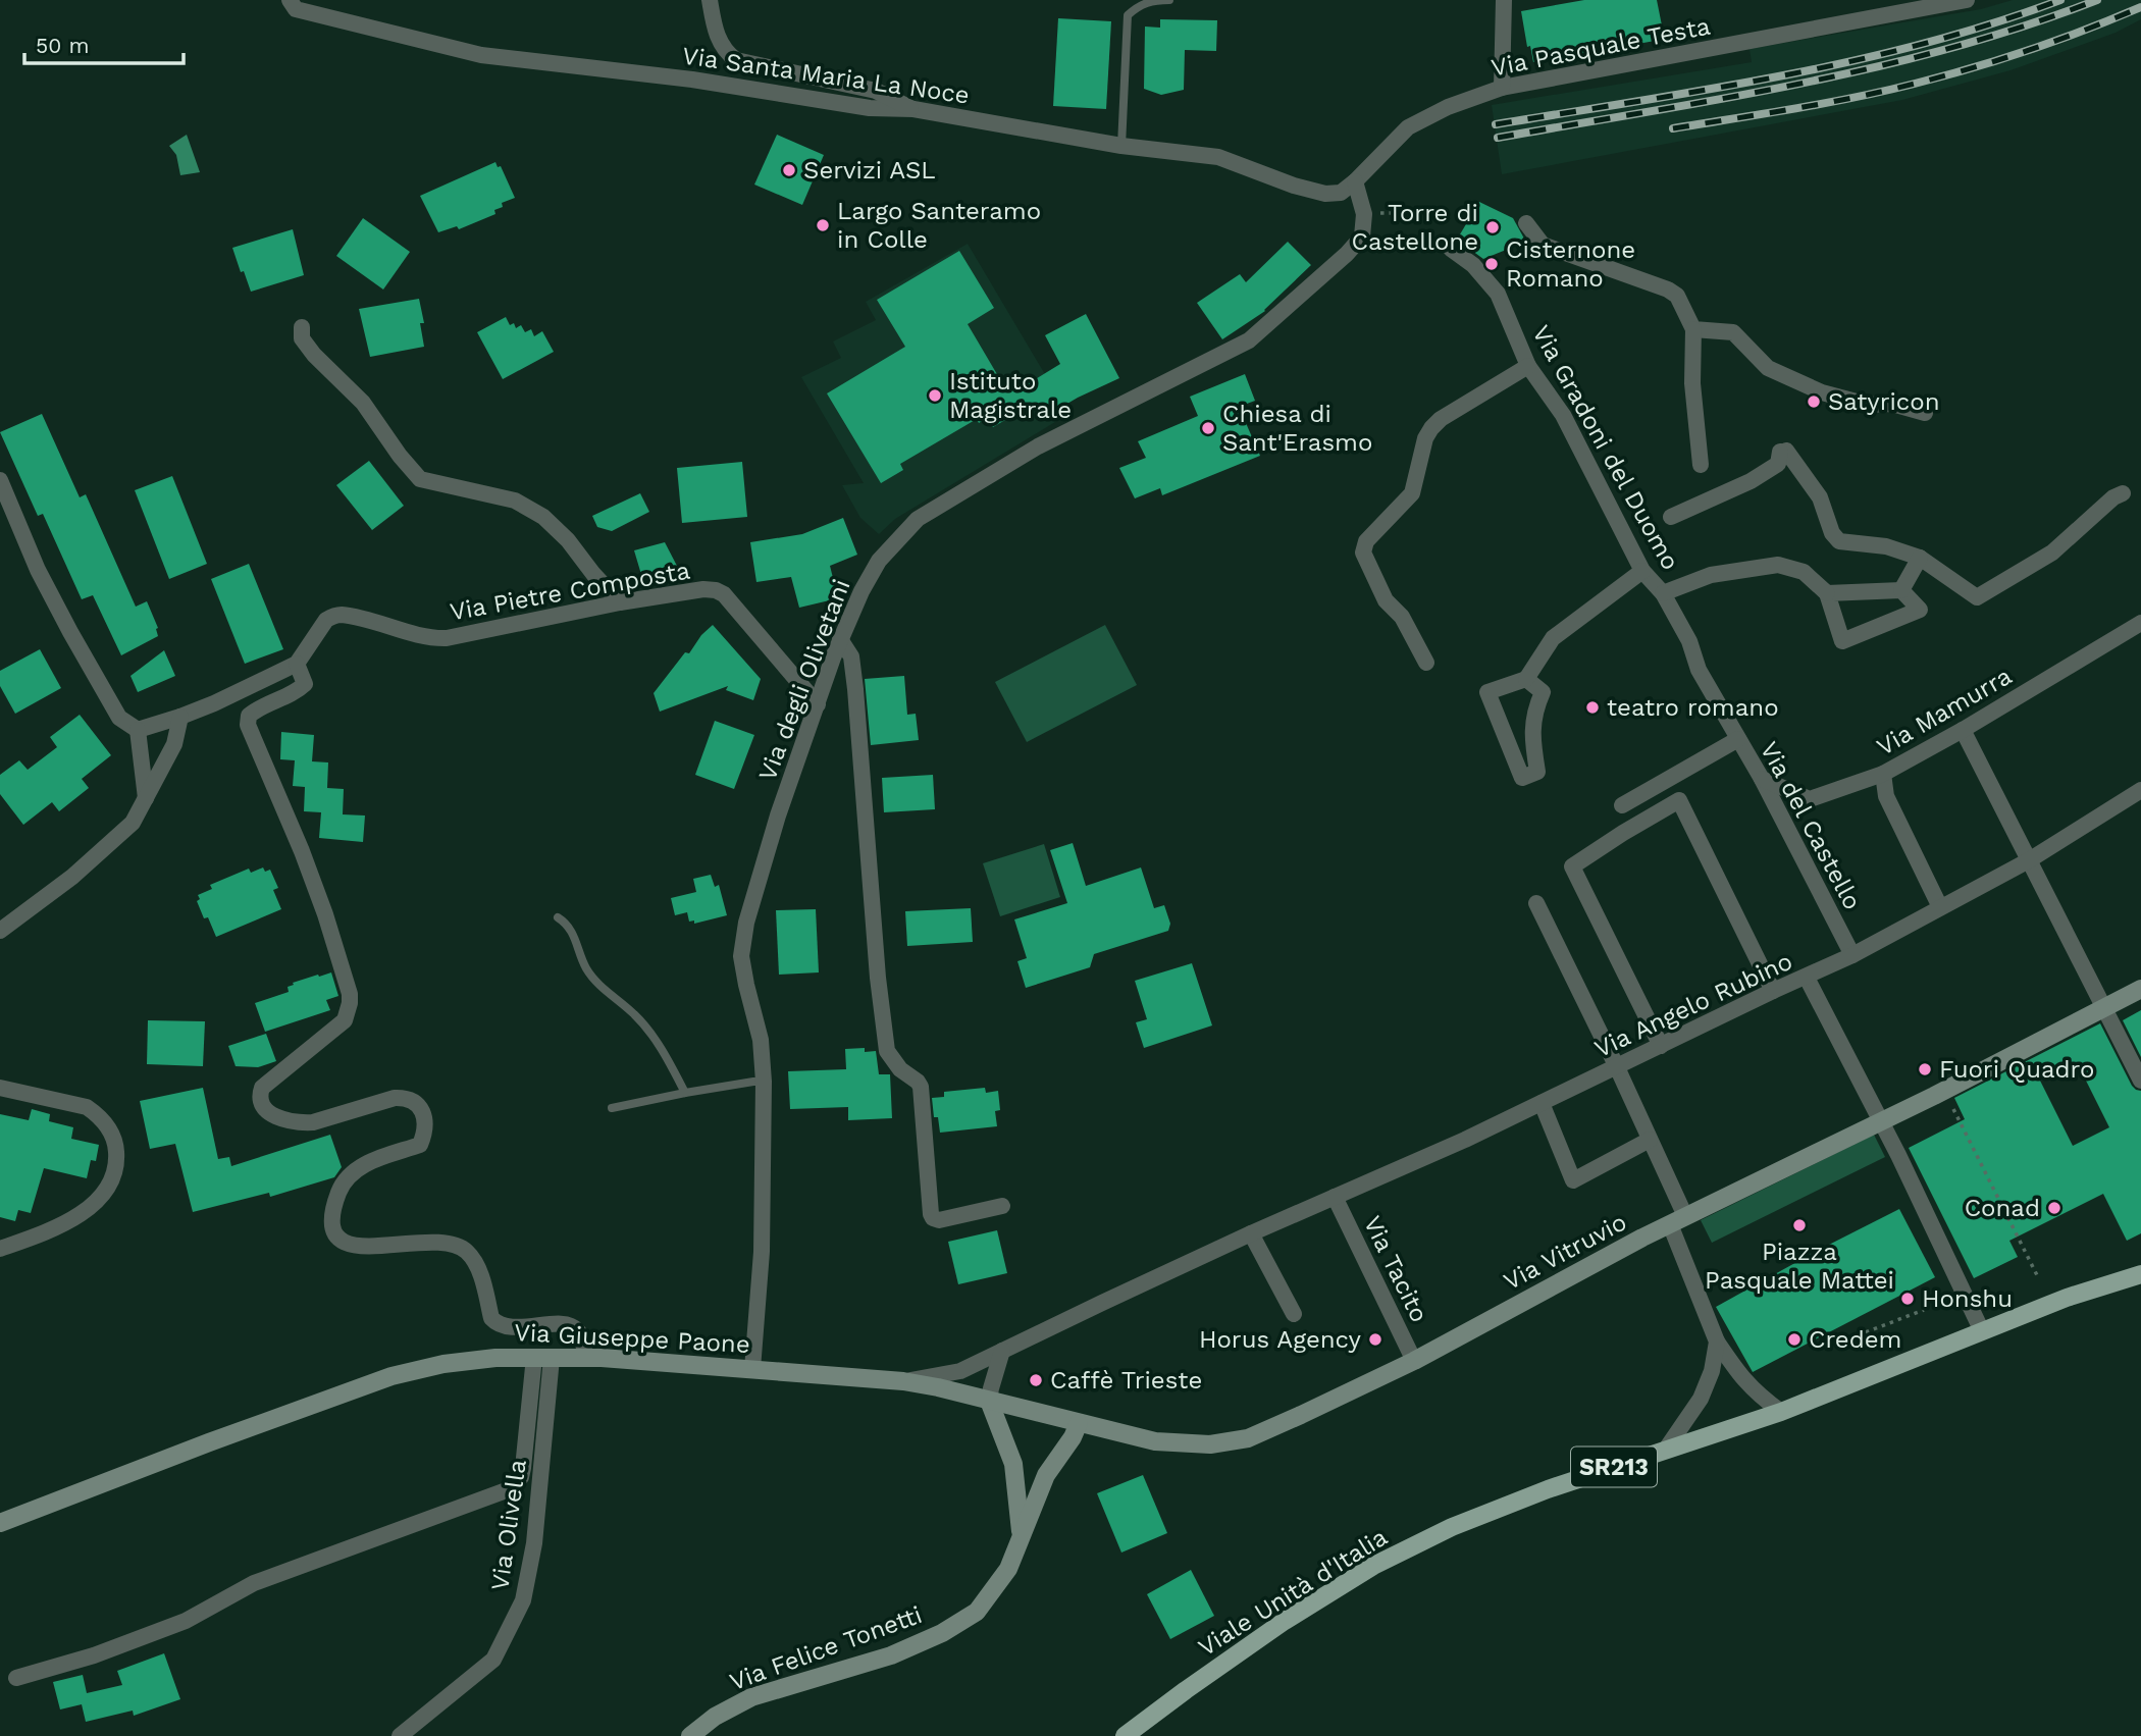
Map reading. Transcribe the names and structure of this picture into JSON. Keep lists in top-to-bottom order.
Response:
{
  "streets": {
    "main road": ["SR213", "Viale Unità d'Italia"],
    "street": [
      "Via Pasquale Testa",
      "Via Santa Maria La Noce",
      "Via Gradoni del Duomo",
      "Via Pietre Composta",
      "Via degli Olivetani",
      "Via Mamurra",
      "Via del Castello",
      "Via Angelo Rubino",
      "Via Vitruvio",
      "Via Tacito",
      "Via Giuseppe Paone",
      "Via Olivella",
      "Via Felice Tonetti"
    ]
  },
  "crossings": [
    ["Via Pasquale Testa", "Via Santa Maria La Noce"],
    ["Via Pasquale Testa", "Via degli Olivetani"],
    ["Via Santa Maria La Noce", "Via degli Olivetani"],
    ["Via Gradoni del Duomo", "Via del Castello"],
    ["Via Pietre Composta", "Via degli Olivetani"],
    ["Via degli Olivetani", "Via Giuseppe Paone"],
    ["Via Mamurra", "Via del Castello"],
    ["Via del Castello", "Via Angelo Rubino"],
    ["Via Angelo Rubino", "Via Tacito"],
    ["Via Angelo Rubino", "Via Giuseppe Paone"],
    ["Via Vitruvio", "Via Tacito"],
    ["Via Vitruvio", "Via Giuseppe Paone"],
    ["Via Vitruvio", "Via Felice Tonetti"],
    ["Via Giuseppe Paone", "Via Olivella"]
  ],
  "places": [
    "Servizi ASL",
    "Largo Santeramo in Colle",
    "Torre di Castellone",
    "Cisternone Romano",
    "Istituto Magistrale",
    "Satyricon",
    "Chiesa di Sant'Erasmo",
    "teatro romano",
    "Fuori Quadro",
    "Conad",
    "Piazza Pasquale Mattei",
    "Honshu",
    "Horus Agency",
    "Credem",
    "Caffè Trieste"
  ],
  "scale_bar": "50 m"
}
